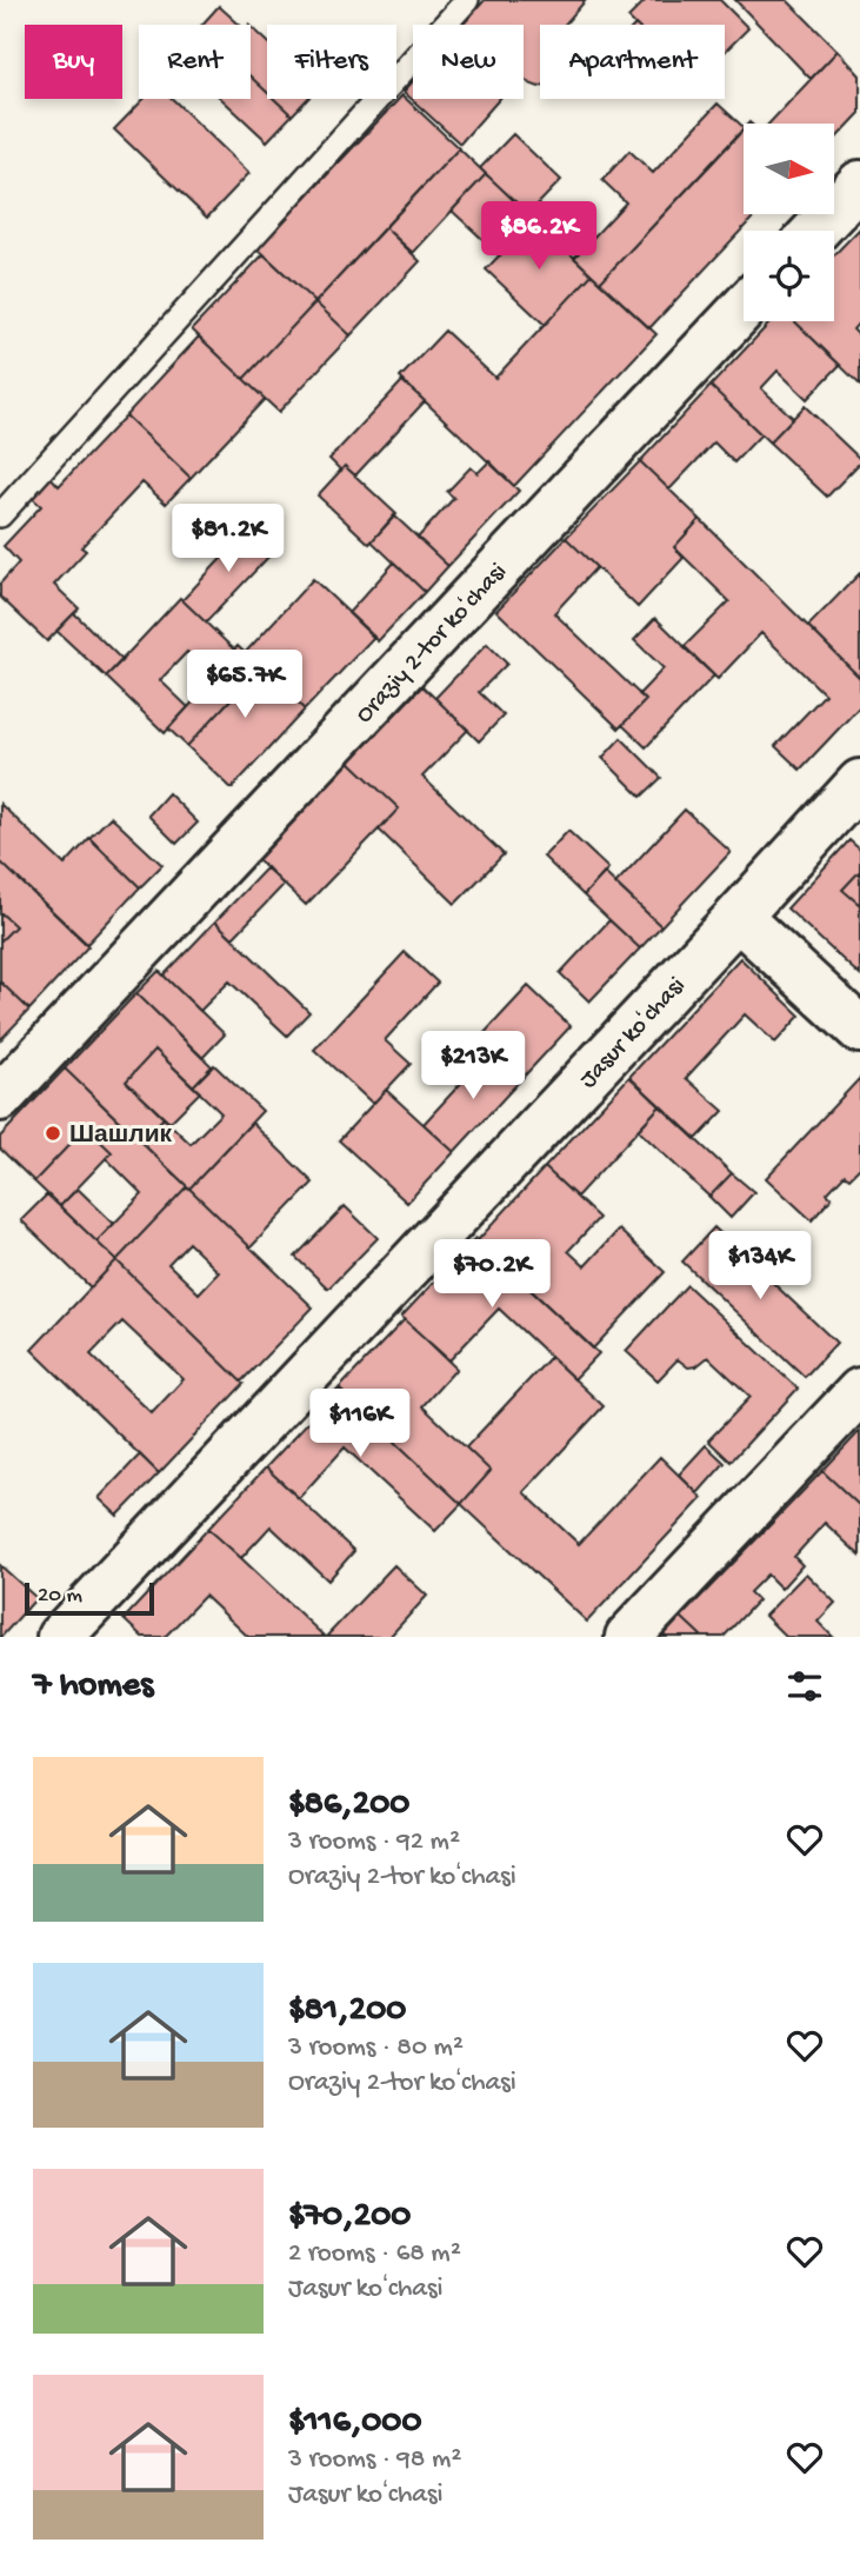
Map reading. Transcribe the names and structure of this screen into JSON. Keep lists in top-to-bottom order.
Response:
{
  "streets": {
    "street": ["Oraziy 2-tor koʻchasi", "Jasur koʻchasi"]
  },
  "places": ["Шашлик"],
  "scale_bar": "20 m",
  "north": "right",
  "page": {
    "chip": [
      "Buy",
      "Rent",
      "Filters",
      "New",
      "Apartment"
    ],
    "price": [
      "$86.2K",
      "$81.2K",
      "$65.7K",
      "$213K",
      "$134K",
      "$70.2K",
      "$116K"
    ],
    "scale": "20 m",
    "heading": "7 homes",
    "list": [
      {
        "name": "$86,200",
        "note": "3 rooms · 92 m² · Oraziy 2-tor koʻchasi"
      },
      {
        "name": "$81,200",
        "note": "3 rooms · 80 m² · Oraziy 2-tor koʻchasi"
      },
      {
        "name": "$70,200",
        "note": "2 rooms · 68 m² · Jasur koʻchasi"
      },
      {
        "name": "$116,000",
        "note": "3 rooms · 98 m² · Jasur koʻchasi"
      }
    ]
  }
}
